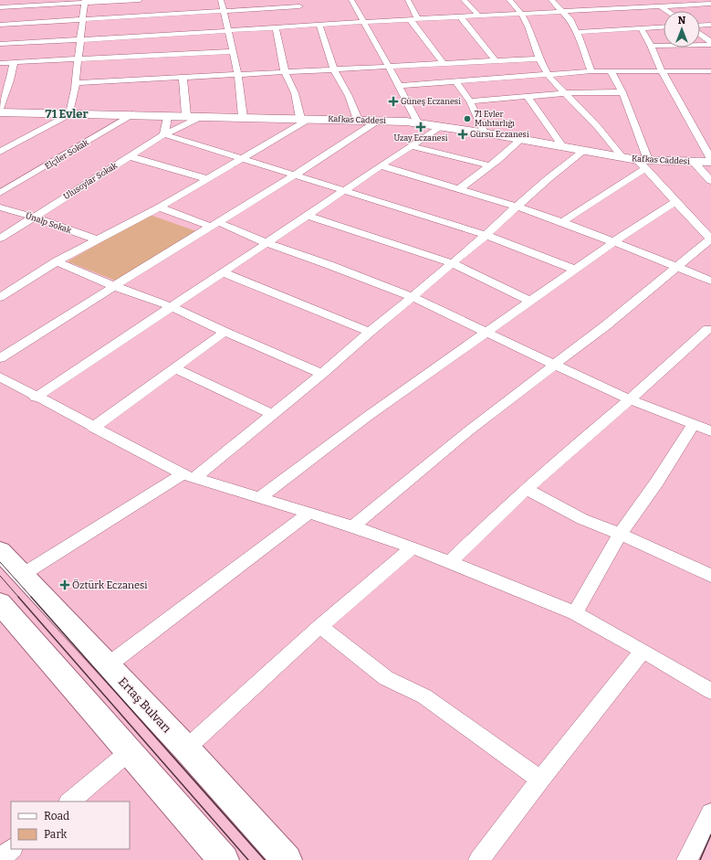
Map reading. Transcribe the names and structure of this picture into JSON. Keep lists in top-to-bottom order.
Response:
{
  "streets": {
    "main road": ["Ertaş Bulvarı"],
    "street": [
      "Kafkas Caddesi",
      "Elçiler Sokak",
      "Ulusoylar Sokak",
      "Ünalp Sokak"
    ]
  },
  "crossings": [
    ["Kafkas Caddesi", "Elçiler Sokak"],
    ["Kafkas Caddesi", "Ulusoylar Sokak"],
    ["Ulusoylar Sokak", "Ünalp Sokak"]
  ],
  "districts": ["71 Evler"],
  "places": {
    "health": [
      "Güneş Eczanesi",
      "Uzay Eczanesi",
      "Gürsu Eczanesi",
      "Öztürk Eczanesi"
    ],
    "other": ["71 Evler Muhtarlığı"]
  },
  "legend": ["Road", "Park"],
  "north": "top"
}
